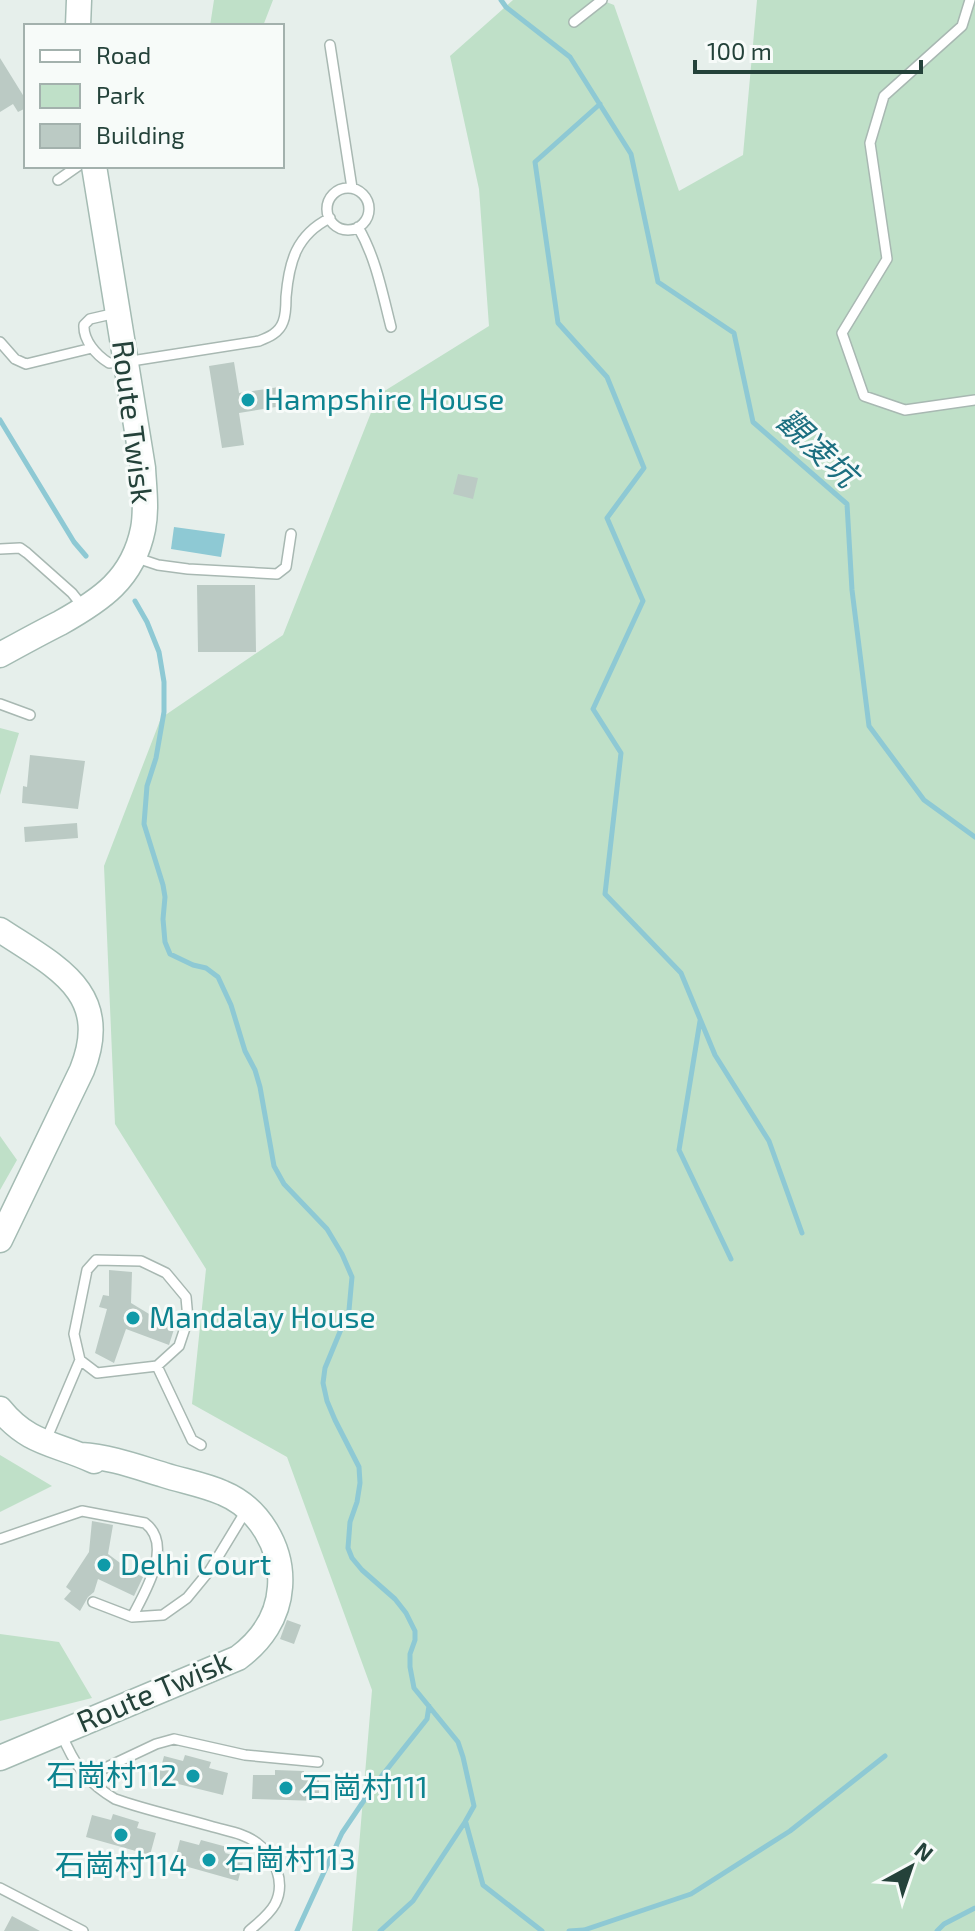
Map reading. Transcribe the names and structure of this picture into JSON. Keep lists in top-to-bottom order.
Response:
{
  "streets": {
    "main road": ["Route Twisk"]
  },
  "water": ["觀凌坑"],
  "places": [
    "Hampshire House",
    "Mandalay House",
    "Delhi Court",
    "石崗村112",
    "石崗村111",
    "石崗村114",
    "石崗村113"
  ],
  "legend": ["Road", "Park", "Building"],
  "scale_bar": "100 m",
  "north": "top right"
}
